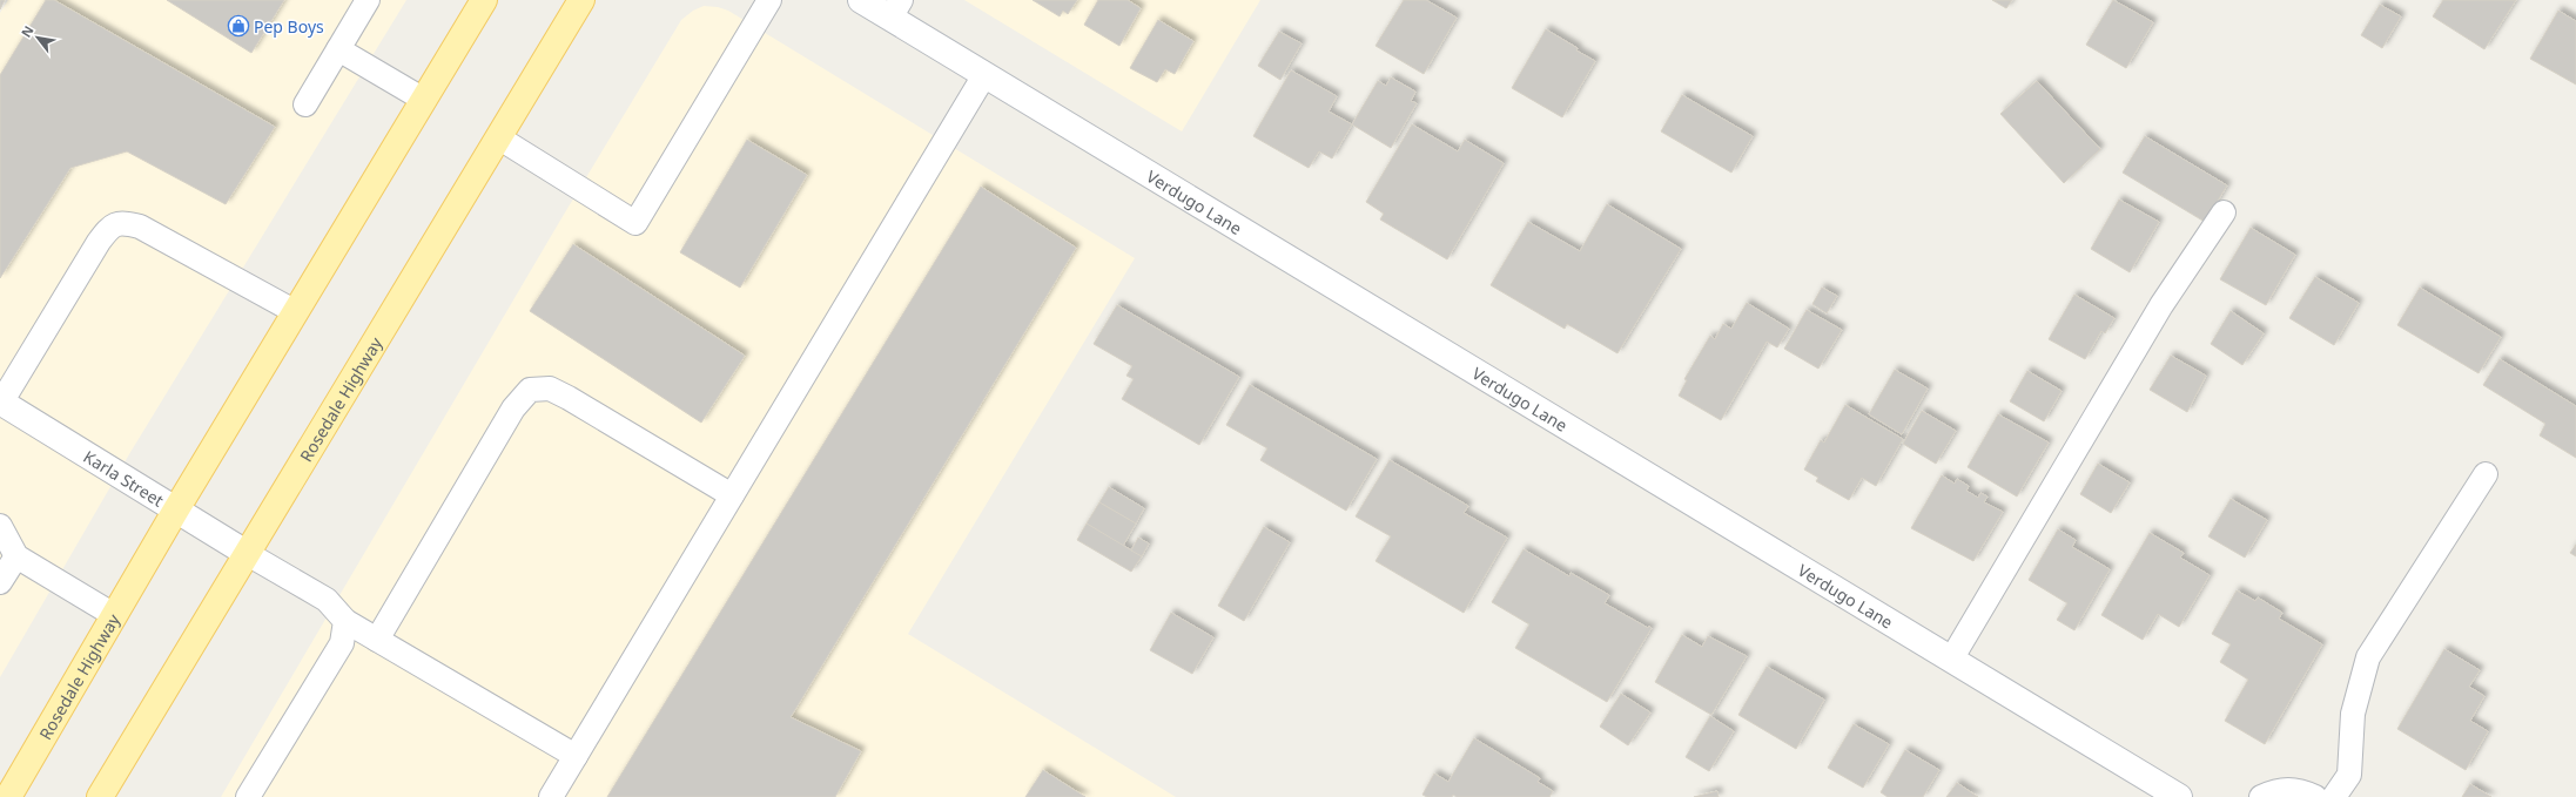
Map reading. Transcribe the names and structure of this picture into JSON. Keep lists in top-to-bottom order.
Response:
{
  "streets": {
    "main road": ["Rosedale Highway"],
    "street": ["Verdugo Lane", "Karla Street"]
  },
  "crossings": [
    ["Rosedale Highway", "Karla Street"]
  ],
  "places": {
    "shop": ["Pep Boys"]
  },
  "north": "top left"
}
